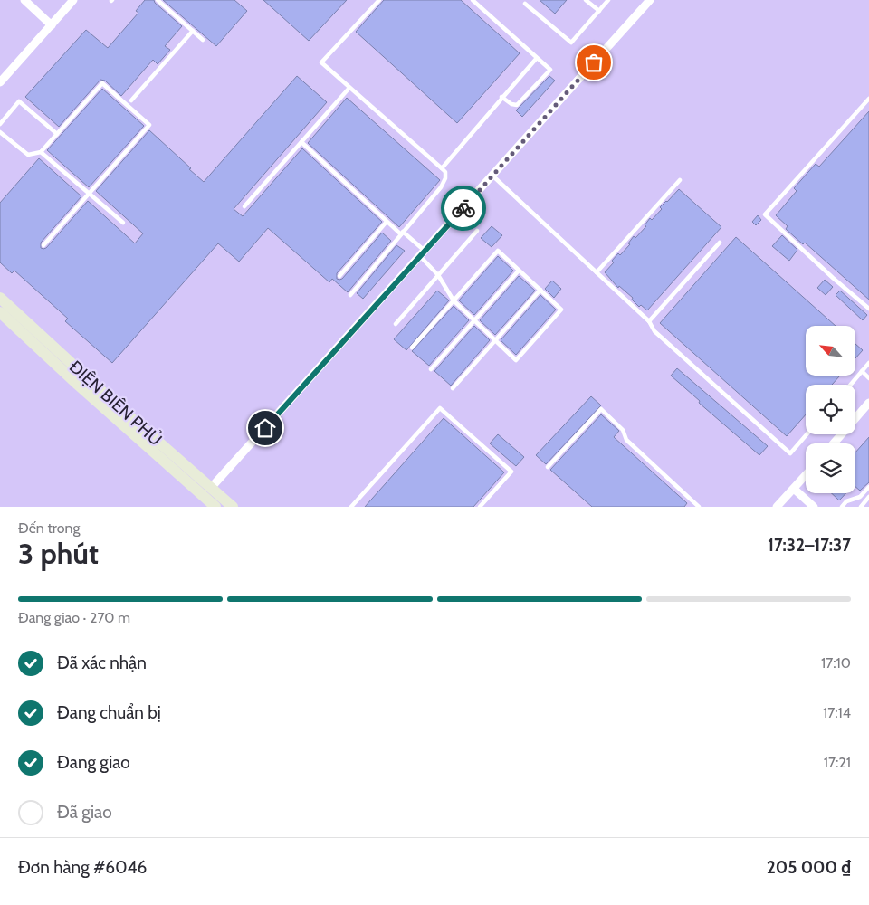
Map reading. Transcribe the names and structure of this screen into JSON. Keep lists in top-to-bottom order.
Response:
{
  "streets": {
    "main road": ["ĐIỆN BIÊN PHỦ"]
  },
  "north": "top left",
  "page": {
    "heading": ["3 phút", "Đến trong", "17:32–17:37"],
    "panel": ["Đơn hàng #6046", "205 000 ₫"],
    "bar": "Đang giao · 270 m",
    "list": [
      ["Đã xác nhận", "17:10"],
      ["Đang chuẩn bị", "17:14"],
      ["Đang giao", "17:21"],
      "Đã giao"
    ]
  }
}
